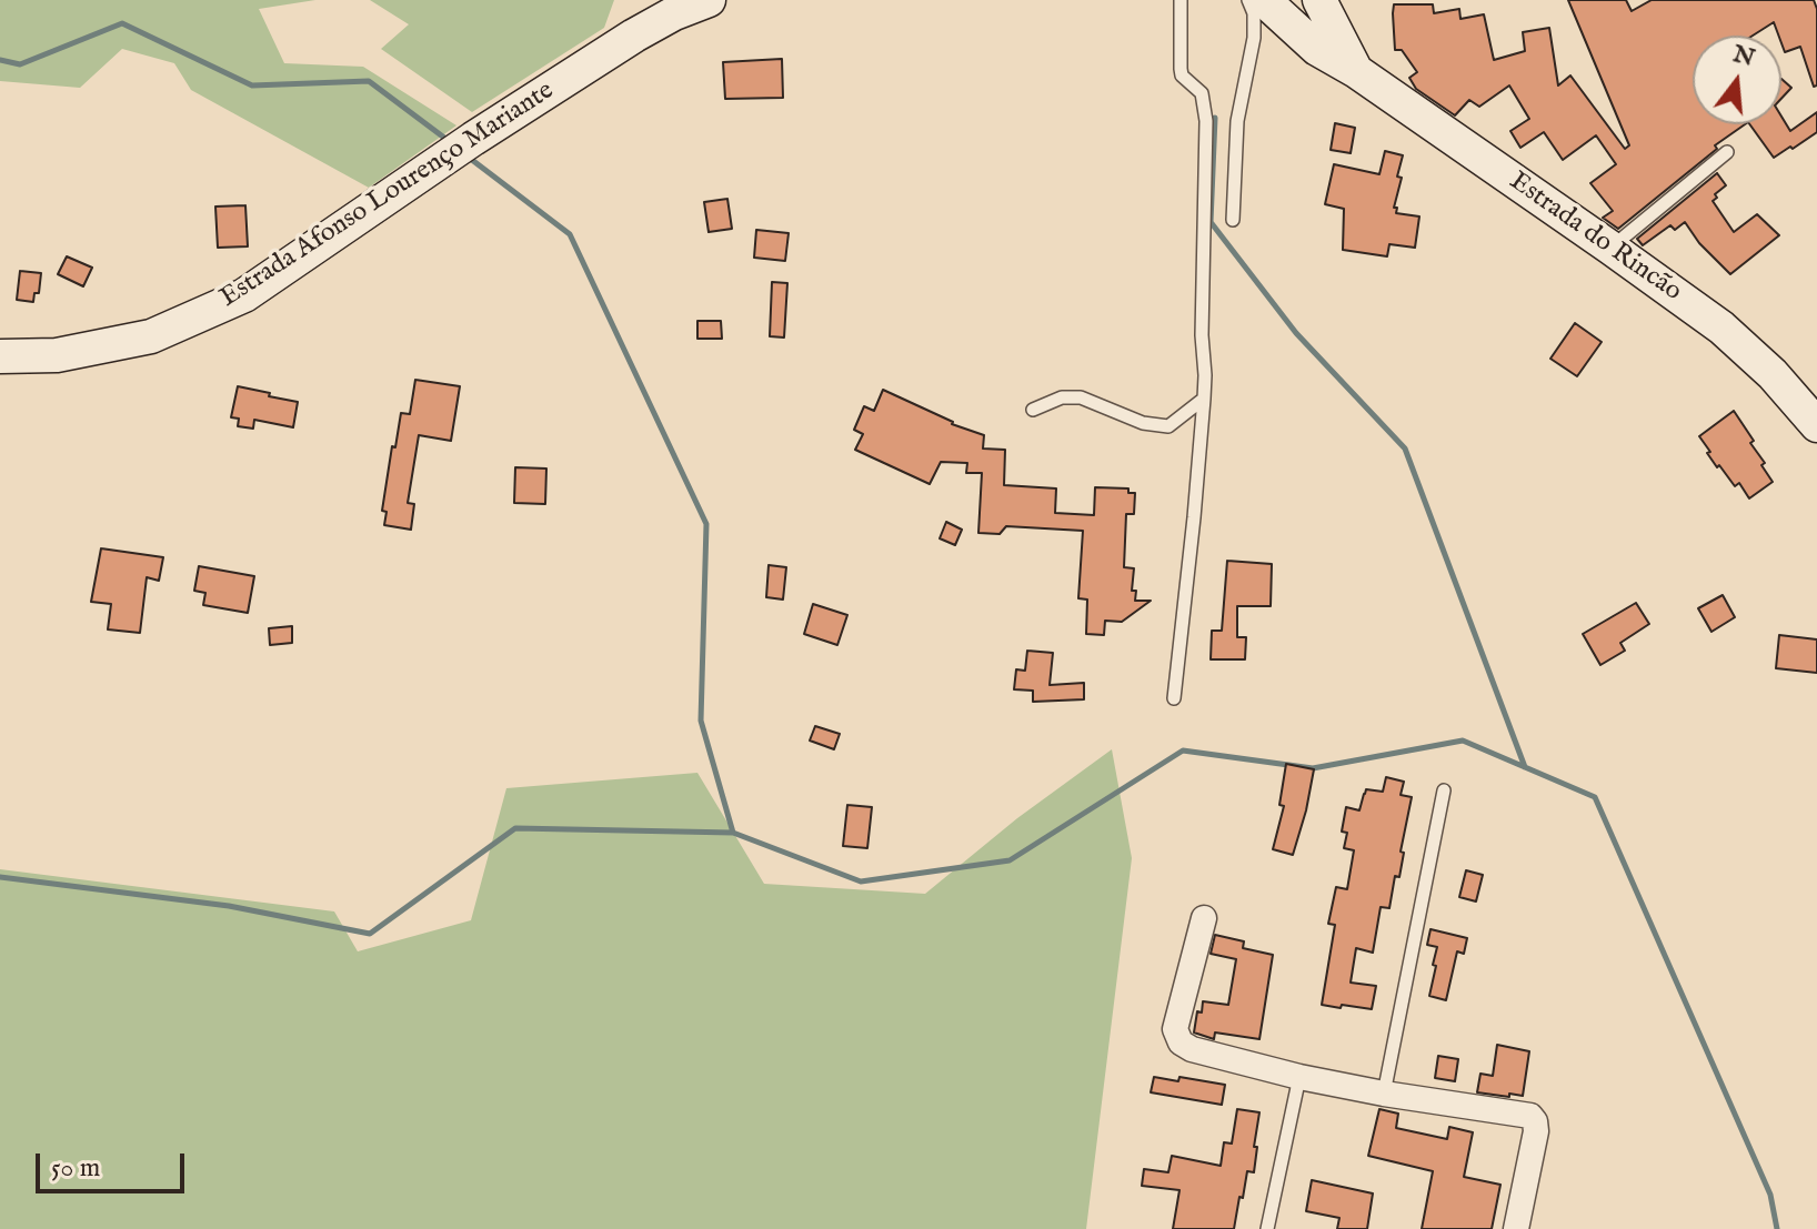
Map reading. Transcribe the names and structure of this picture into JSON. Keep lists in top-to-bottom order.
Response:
{
  "streets": {
    "main road": ["Estrada Afonso Lourenço Mariante", "Estrada do Rincão"]
  },
  "scale_bar": "50 m",
  "north": "top"
}
